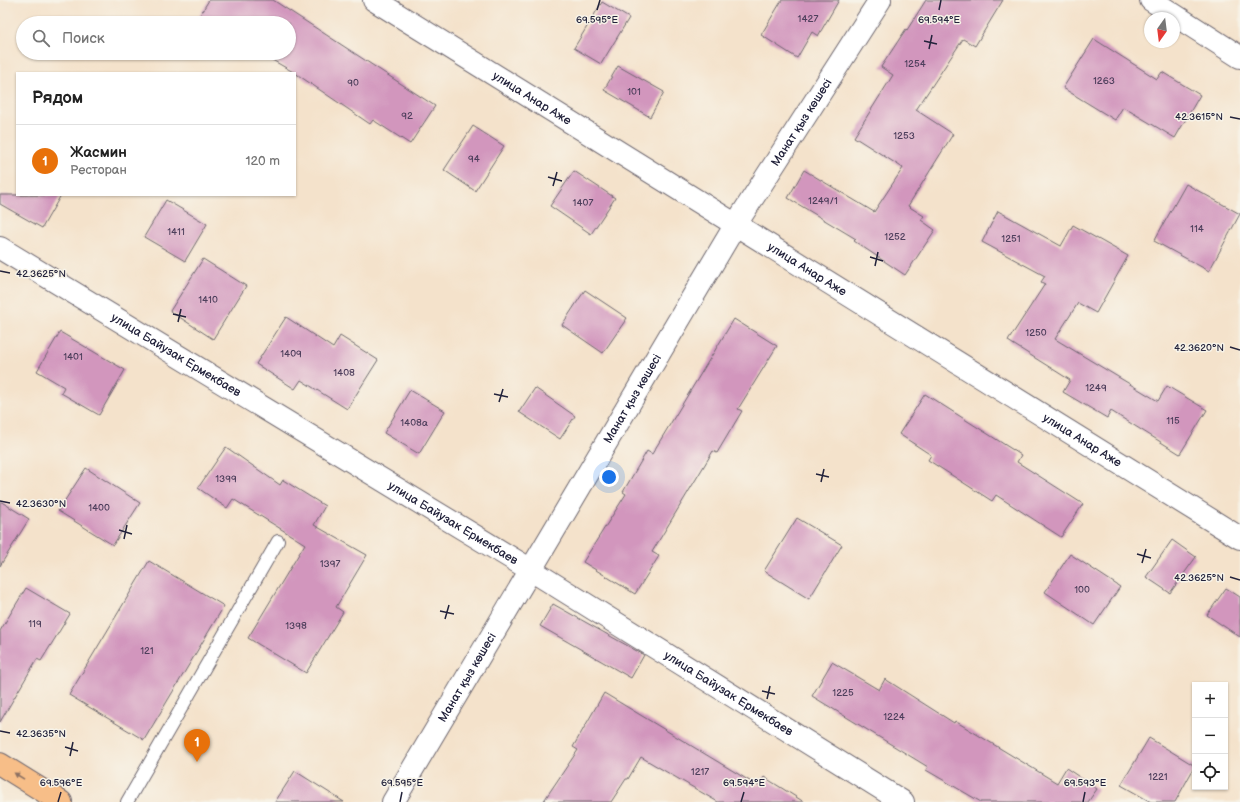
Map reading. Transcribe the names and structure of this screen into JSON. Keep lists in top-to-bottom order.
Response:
{
  "streets": {
    "street": ["улица Анар Аже", "Манат қыз көшесі", "улица Байузак Ермекбаев"]
  },
  "crossings": [
    ["улица Анар Аже", "Манат қыз көшесі"],
    ["Манат қыз көшесі", "улица Байузак Ермекбаев"]
  ],
  "house_numbers": [
    "1427",
    "1254",
    "1263",
    "90",
    "101",
    "92",
    "1253",
    "94",
    "1249/1",
    "1407",
    "114",
    "1411",
    "1252",
    "1251",
    "1410",
    "1250",
    "1409",
    "1401",
    "1408",
    "1249",
    "115",
    "1408а",
    "1399",
    "1400",
    "1397",
    "100",
    "119",
    "1398",
    "121",
    "1225",
    "1224",
    "1217",
    "1221"
  ],
  "north": "bottom",
  "page": {
    "search": "Поиск",
    "heading": "Рядом",
    "list": [
      {
        "mark": "1",
        "name": "Жасмин",
        "note": "Ресторан",
        "value": "120 m"
      }
    ],
    "map_buttons": ["+", "−"],
    "pins": "1"
  },
  "coordinates": [
    "69.595°E",
    "69.594°E",
    "42.3615°N",
    "42.3625°N",
    "42.3620°N",
    "42.3630°N",
    "42.3635°N",
    "69.596°E",
    "69.593°E"
  ]
}
